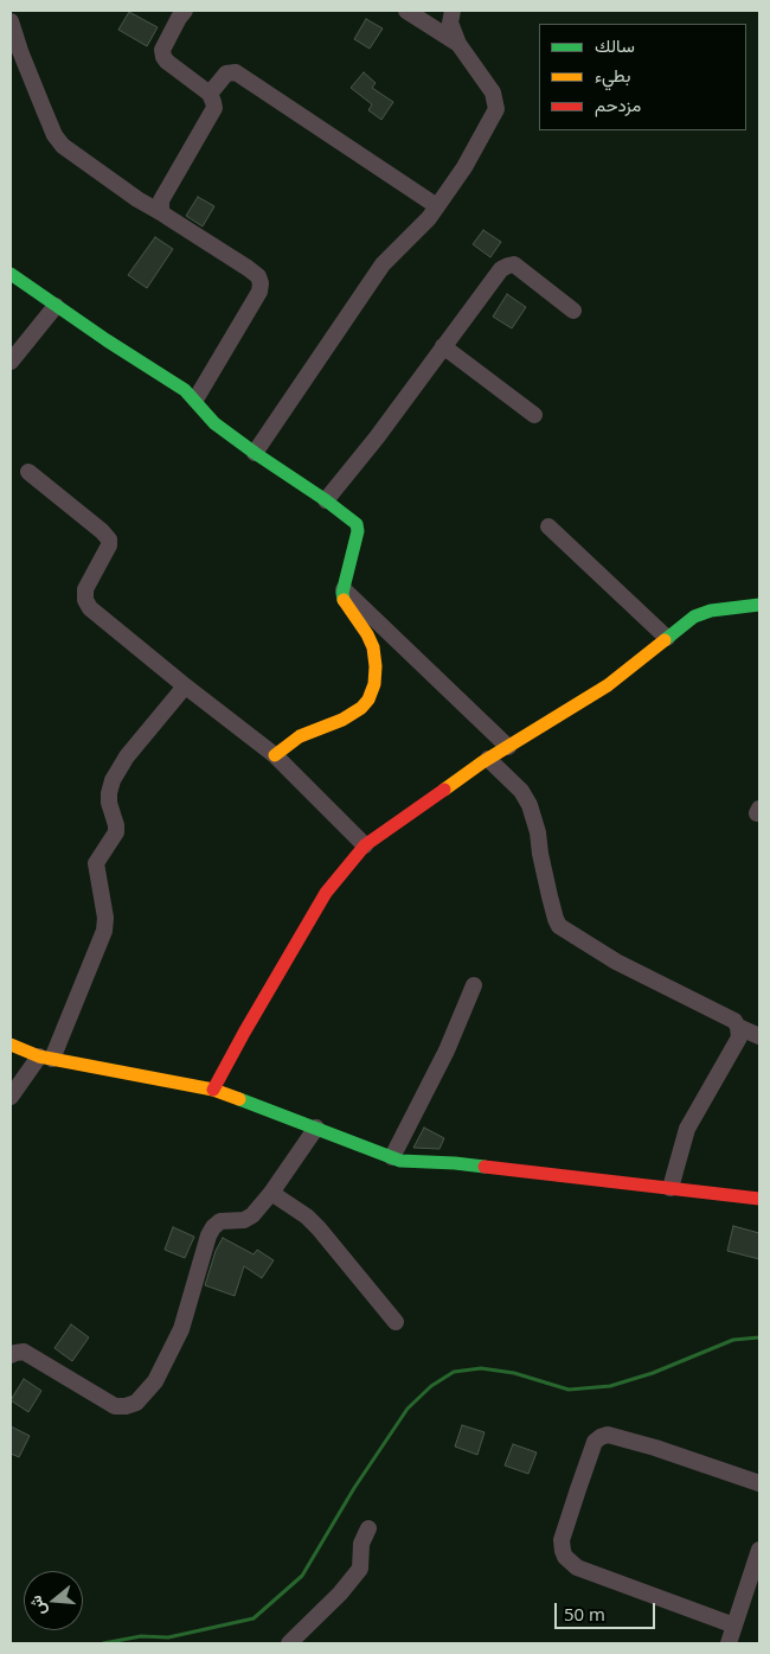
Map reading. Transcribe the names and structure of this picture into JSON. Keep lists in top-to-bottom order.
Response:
{
  "legend": ["سالك", "بطيء", "مزدحم"],
  "scale_bar": "50 m",
  "north": "left"
}
